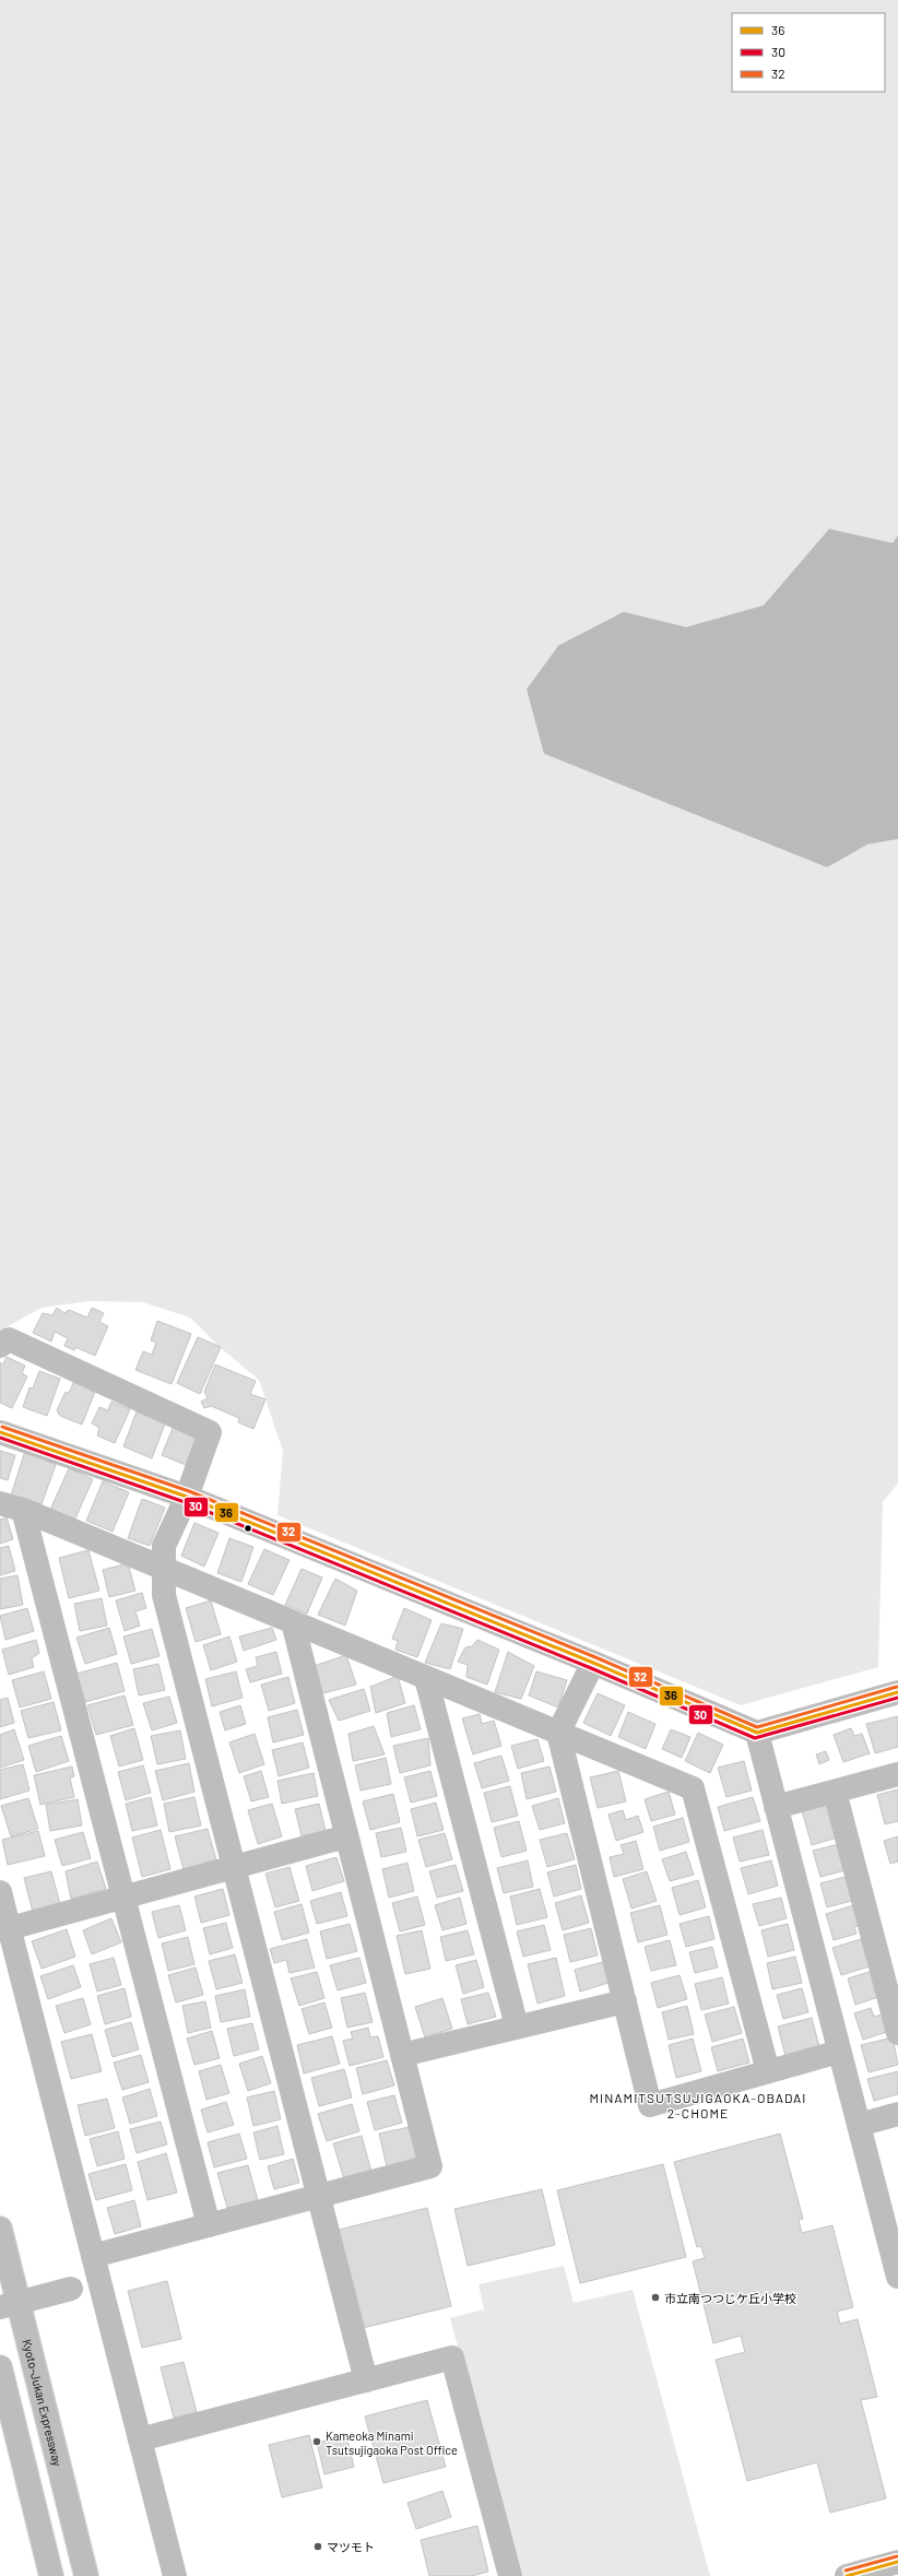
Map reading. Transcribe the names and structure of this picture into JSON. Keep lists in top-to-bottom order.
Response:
{
  "streets": {
    "main road": ["Kyoto-Jukan Expressway"]
  },
  "districts": ["MINAMITSUTSUJIGAOKA-OBADAI 2-CHOME"],
  "places": ["市立南つつじケ丘小学校", "Kameoka Minami Tsutsujigaoka Post Office", "マツモト"],
  "lines": ["transit line 32", "transit line 36", "transit line 30"],
  "legend": ["36", "30", "32"]
}
